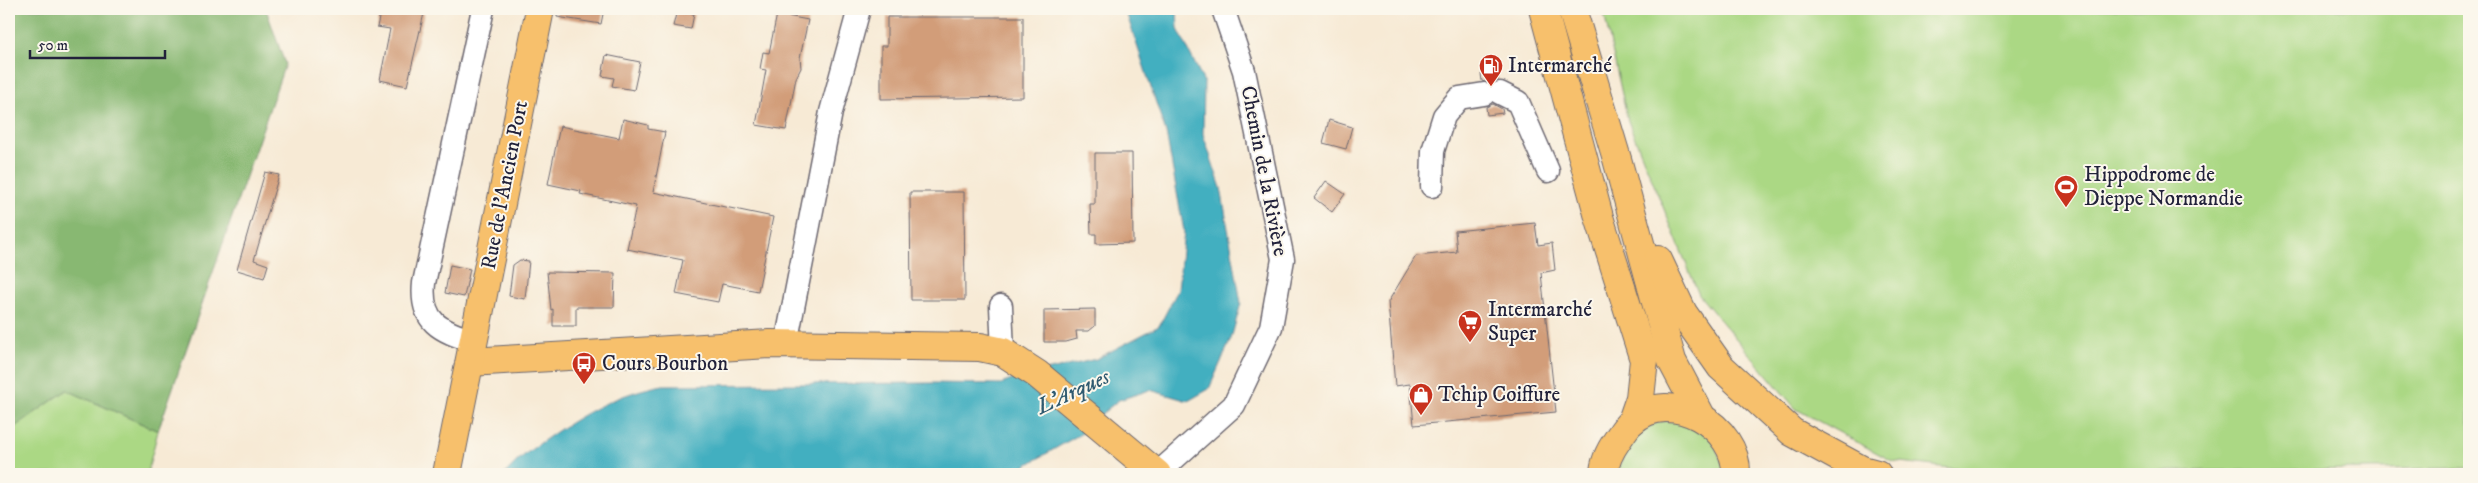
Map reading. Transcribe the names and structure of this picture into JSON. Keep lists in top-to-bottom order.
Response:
{
  "streets": {
    "main road": ["Rue de l'Ancien Port"],
    "street": ["Chemin de la Rivière"]
  },
  "water": ["L'Arques"],
  "places": {
    "fuel station": ["Intermarché"],
    "sports": ["Hippodrome de Dieppe Normandie"],
    "supermarket": ["Intermarché Super"],
    "bus stop": ["Cours Bourbon"],
    "shop": ["Tchip Coiffure"]
  },
  "scale_bar": "50 m"
}
